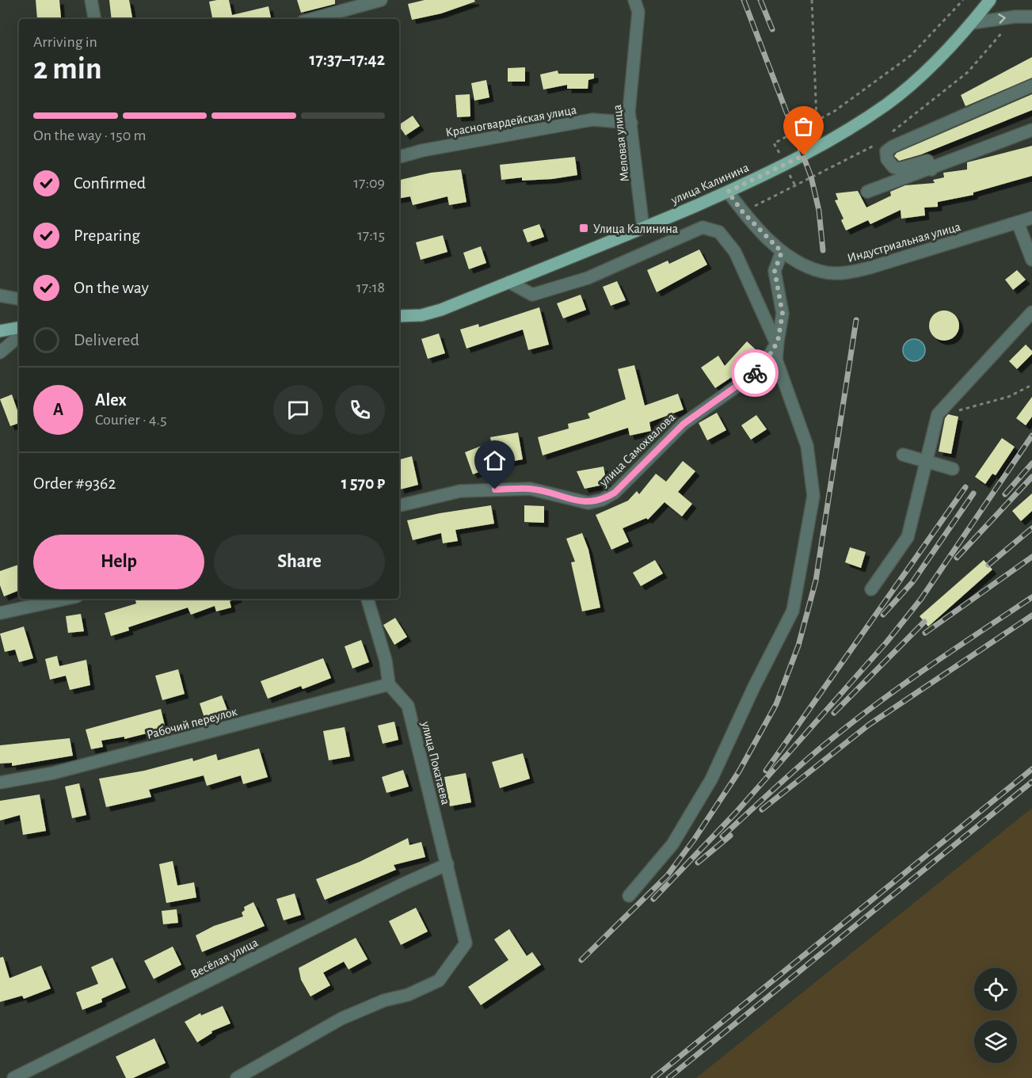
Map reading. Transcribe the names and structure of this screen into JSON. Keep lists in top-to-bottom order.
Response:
{
  "streets": {
    "main road": ["улица Калинина"],
    "street": [
      "Красногвардейская улица",
      "Меловая улица",
      "Индустриальная улица",
      "улица Самохвалова",
      "Рабочий переулок",
      "улица Покатаева",
      "Весёлая улица"
    ]
  },
  "crossings": [
    ["Красногвардейская улица", "Меловая улица"],
    ["Меловая улица", "улица Калинина"],
    ["улица Калинина", "Индустриальная улица"],
    ["Индустриальная улица", "улица Самохвалова"],
    ["Рабочий переулок", "улица Покатаева"],
    ["улица Покатаева", "Весёлая улица"]
  ],
  "places": {
    "transit": ["Улица Калинина"]
  },
  "page": {
    "heading": ["2 min", "Arriving in", "17:37–17:42"],
    "panel": [
      "Alex",
      "Courier · 4.5",
      "Order #9362",
      "1 570 ₽"
    ],
    "bar": "On the way · 150 m",
    "list": [
      ["Confirmed", "17:09"],
      ["Preparing", "17:15"],
      ["On the way", "17:18"],
      "Delivered"
    ],
    "round": "A",
    "buttons": ["Help", "Share"]
  }
}
